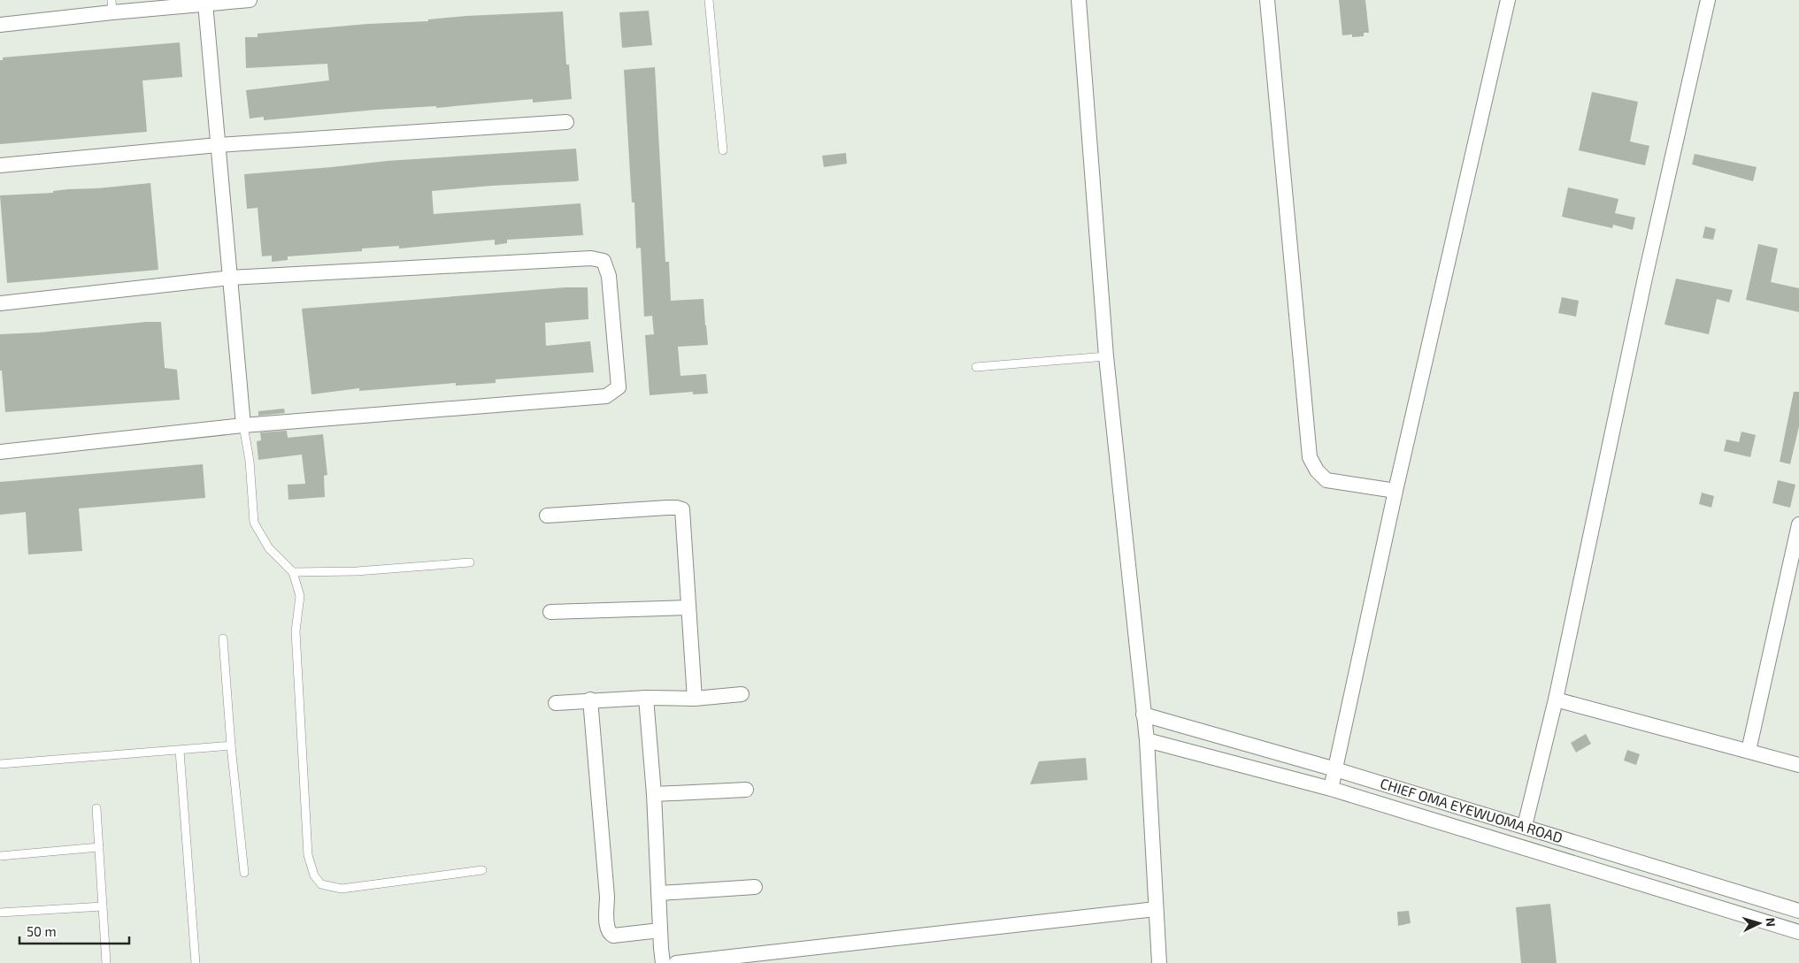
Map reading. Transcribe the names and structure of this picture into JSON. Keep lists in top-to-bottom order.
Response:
{
  "streets": {
    "street": ["CHIEF OMA EYEWUOMA ROAD"]
  },
  "scale_bar": "50 m",
  "north": "right"
}
